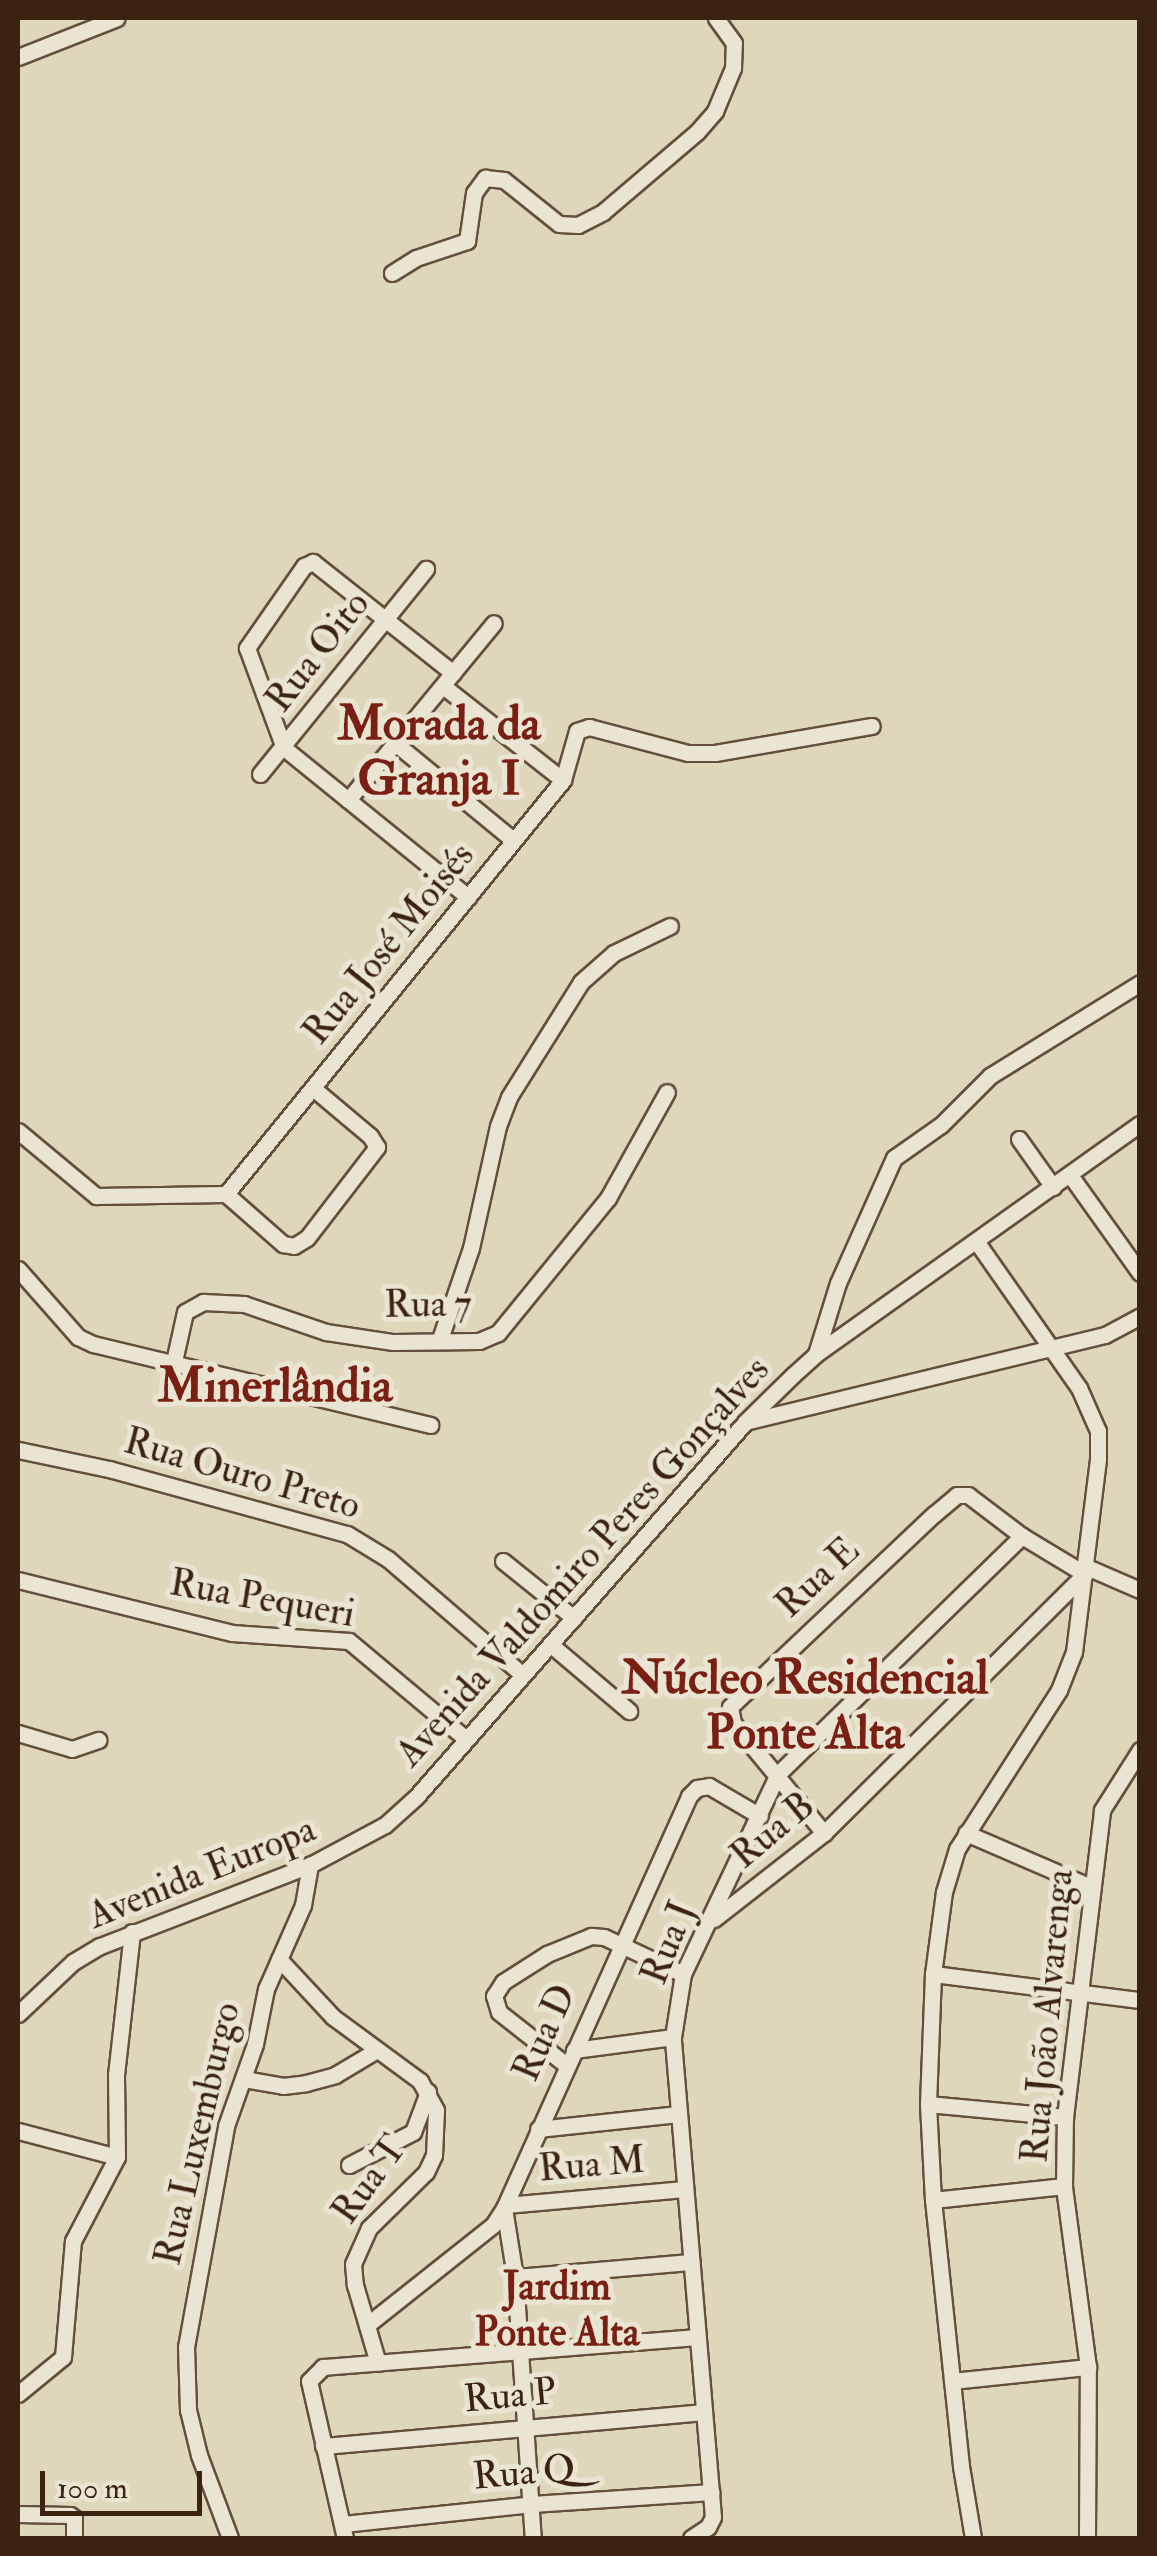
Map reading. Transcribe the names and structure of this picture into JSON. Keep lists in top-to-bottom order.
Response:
{
  "streets": {
    "street": [
      "Rua Oito",
      "Rua José Moisés",
      "Rua 7",
      "Rua Ouro Preto",
      "Avenida Valdomiro Peres Gonçalves",
      "Rua E",
      "Rua Pequeri",
      "Rua B",
      "Avenida Europa",
      "Rua J",
      "Rua João Alvarenga",
      "Rua D",
      "Rua Luxemburgo",
      "Rua M",
      "Rua T",
      "Rua P",
      "Rua Q"
    ]
  },
  "crossings": [
    ["Rua Ouro Preto", "Avenida Valdomiro Peres Gonçalves"],
    ["Avenida Valdomiro Peres Gonçalves", "Rua Pequeri"],
    ["Avenida Valdomiro Peres Gonçalves", "Avenida Europa"],
    ["Rua E", "Rua B"],
    ["Rua E", "Rua J"],
    ["Rua B", "Rua J"],
    ["Avenida Europa", "Rua Luxemburgo"],
    ["Rua J", "Rua D"],
    ["Rua J", "Rua M"],
    ["Rua J", "Rua P"],
    ["Rua J", "Rua Q"],
    ["Rua D", "Rua M"],
    ["Rua D", "Rua T"],
    ["Rua Luxemburgo", "Rua T"]
  ],
  "districts": [
    "Morada da Granja I",
    "Minerlândia",
    "Núcleo Residencial Ponte Alta",
    "Jardim Ponte Alta"
  ],
  "scale_bar": "100 m"
}
